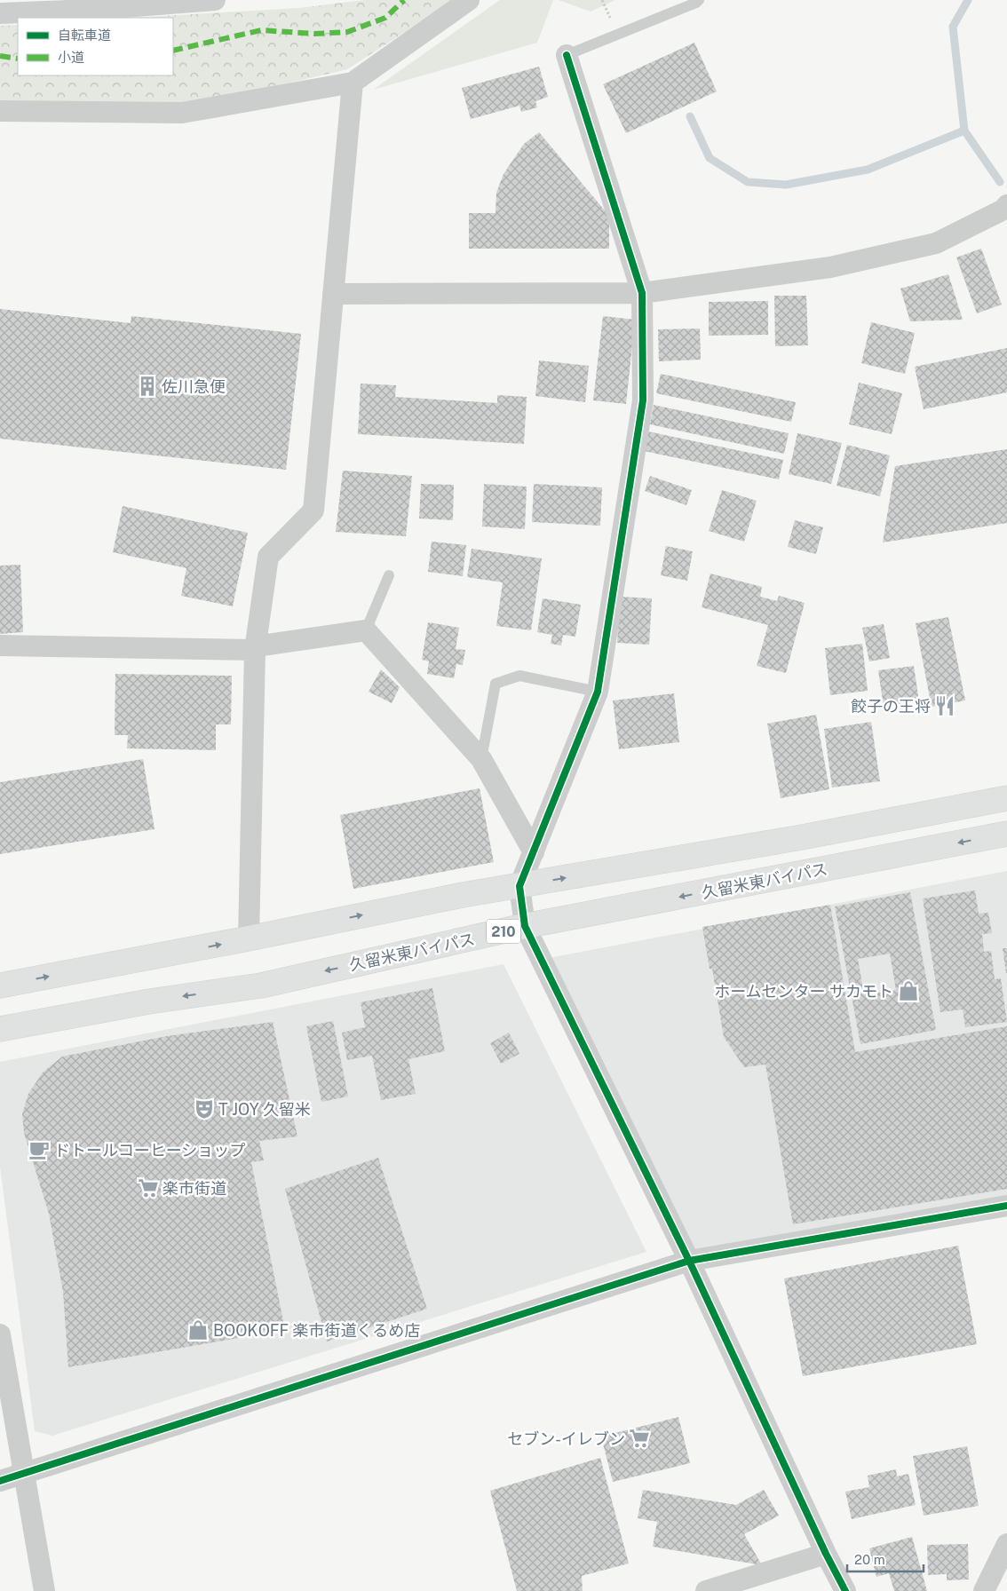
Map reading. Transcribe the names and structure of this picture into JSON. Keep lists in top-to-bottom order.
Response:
{
  "streets": {
    "highway": ["久留米東バイパス", "210"]
  },
  "places": {
    "building": ["佐川急便"],
    "restaurant": ["餃子の王将"],
    "shop": ["ホームセンター サカモト", "BOOKOFF 楽市街道くるめ店"],
    "theatre": ["T JOY 久留米"],
    "cafe": ["ドトールコーヒーショップ"],
    "supermarket": ["楽市街道", "セブン-イレブン"]
  },
  "legend": ["自転車道", "小道"],
  "scale_bar": "20 m"
}
